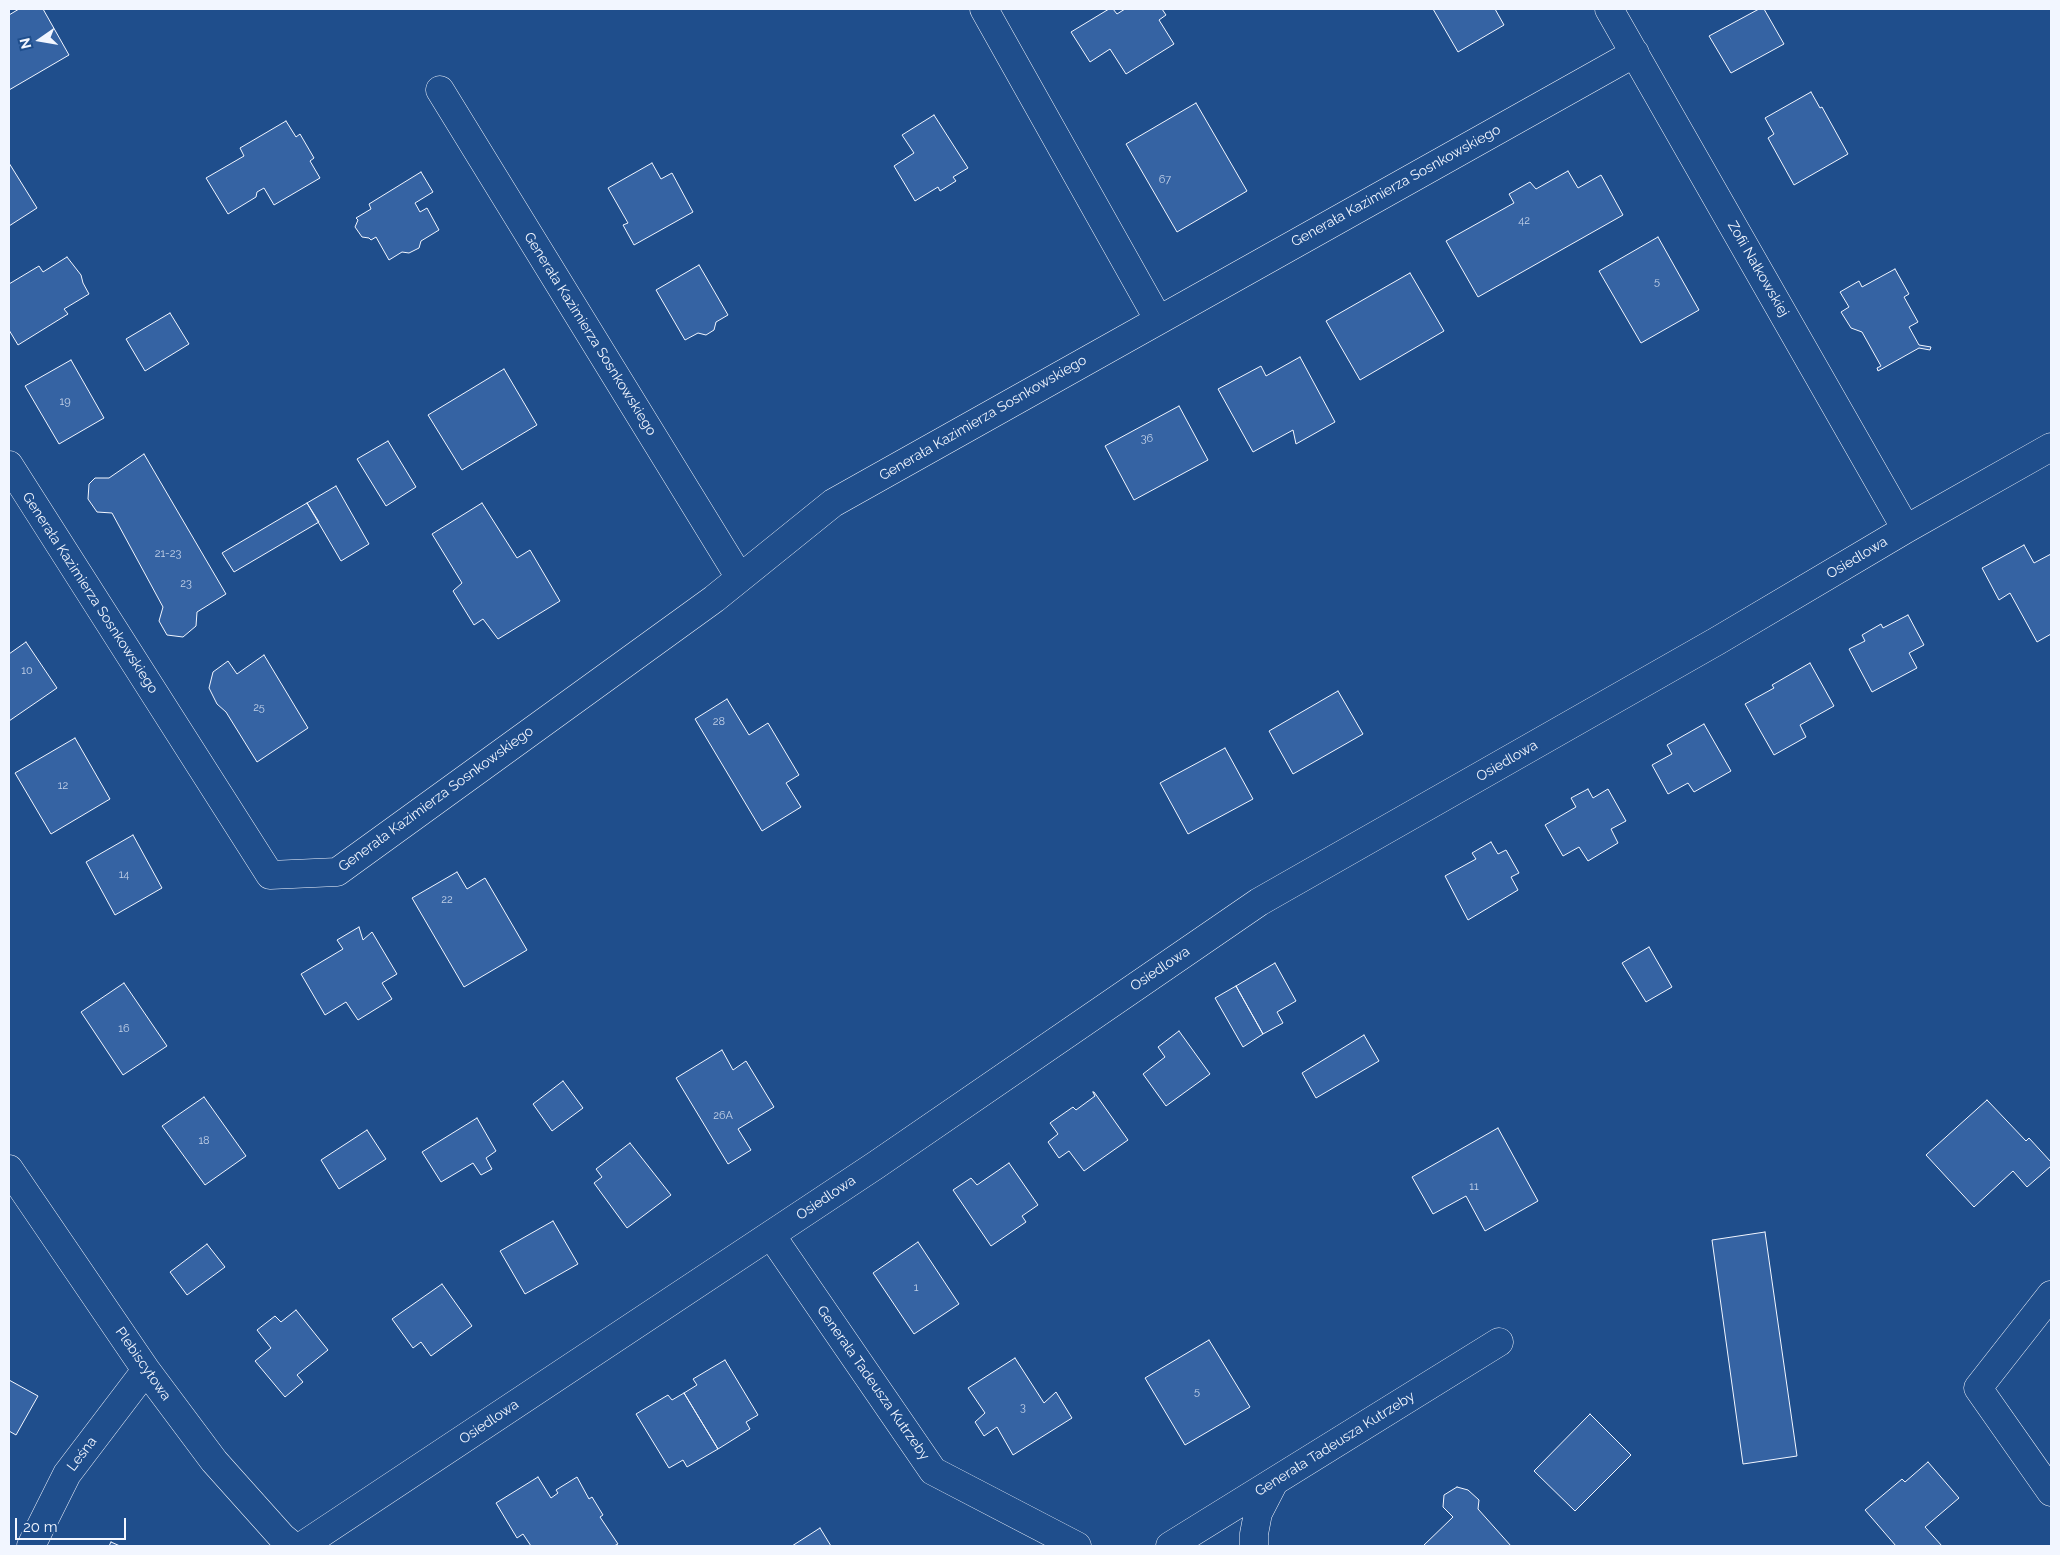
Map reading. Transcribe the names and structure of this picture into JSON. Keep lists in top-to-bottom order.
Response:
{
  "streets": {
    "street": [
      "Generała Kazimierza Sosnkowskiego",
      "Zofii Nałkowskiej",
      "Osiedlowa",
      "Plebiscytowa",
      "Generała Tadeusza Kutrzeby",
      "Leśna"
    ]
  },
  "crossings": [
    ["Generała Kazimierza Sosnkowskiego", "Zofii Nałkowskiej"],
    ["Zofii Nałkowskiej", "Osiedlowa"],
    ["Osiedlowa", "Generała Tadeusza Kutrzeby"],
    ["Plebiscytowa", "Leśna"]
  ],
  "house_numbers": [
    "67",
    "42",
    "5",
    "19",
    "36",
    "21-23",
    "23",
    "10",
    "25",
    "28",
    "12",
    "14",
    "22",
    "16",
    "26A",
    "18",
    "11",
    "1",
    "5",
    "3"
  ],
  "scale_bar": "20 m",
  "north": "left"
}
